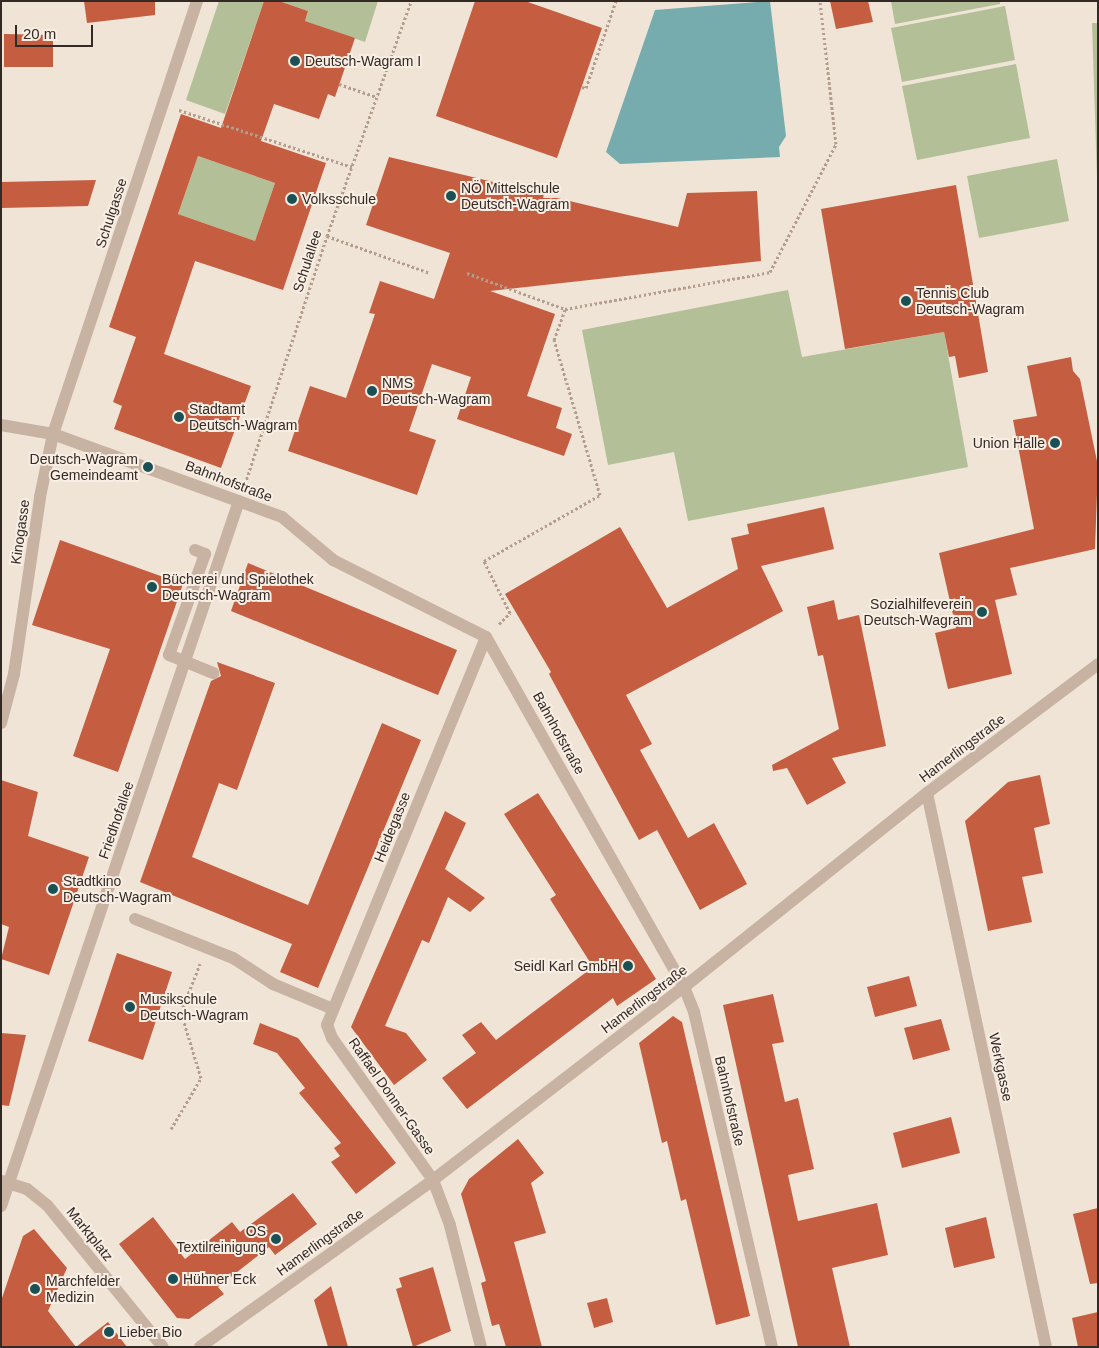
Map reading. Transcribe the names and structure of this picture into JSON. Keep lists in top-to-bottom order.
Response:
{
  "streets": {
    "street": [
      "Schulgasse",
      "Bahnhofstraße",
      "Kinogasse",
      "Hamerlingstraße",
      "Friedhofallee",
      "Heidegasse",
      "Werkgasse",
      "Raffael Donner-Gasse",
      "Marktplatz"
    ],
    "path": ["Schulallee"]
  },
  "crossings": [
    ["Schulgasse", "Bahnhofstraße"],
    ["Schulgasse", "Kinogasse"],
    ["Schulallee", "Bahnhofstraße"],
    ["Schulallee", "Friedhofallee"],
    ["Bahnhofstraße", "Kinogasse"],
    ["Bahnhofstraße", "Hamerlingstraße"],
    ["Bahnhofstraße", "Friedhofallee"],
    ["Bahnhofstraße", "Heidegasse"],
    ["Hamerlingstraße", "Werkgasse"],
    ["Hamerlingstraße", "Raffael Donner-Gasse"],
    ["Friedhofallee", "Marktplatz"],
    ["Heidegasse", "Raffael Donner-Gasse"]
  ],
  "places": [
    "Deutsch-Wagram I",
    "NÖ Mittelschule Deutsch-Wagram",
    "Volksschule",
    "Tennis Club Deutsch-Wagram",
    "NMS Deutsch-Wagram",
    "Stadtamt Deutsch-Wagram",
    "Union Halle",
    "Deutsch-Wagram Gemeindeamt",
    "Bücherei und Spielothek Deutsch-Wagram",
    "Sozialhilfeverein Deutsch-Wagram",
    "Stadtkino Deutsch-Wagram",
    "Seidl Karl GmbH",
    "Musikschule Deutsch-Wagram",
    "OS Textilreinigung",
    "Hühner Eck",
    "Marchfelder Medizin",
    "Lieber Bio"
  ],
  "scale_bar": "20 m"
}
